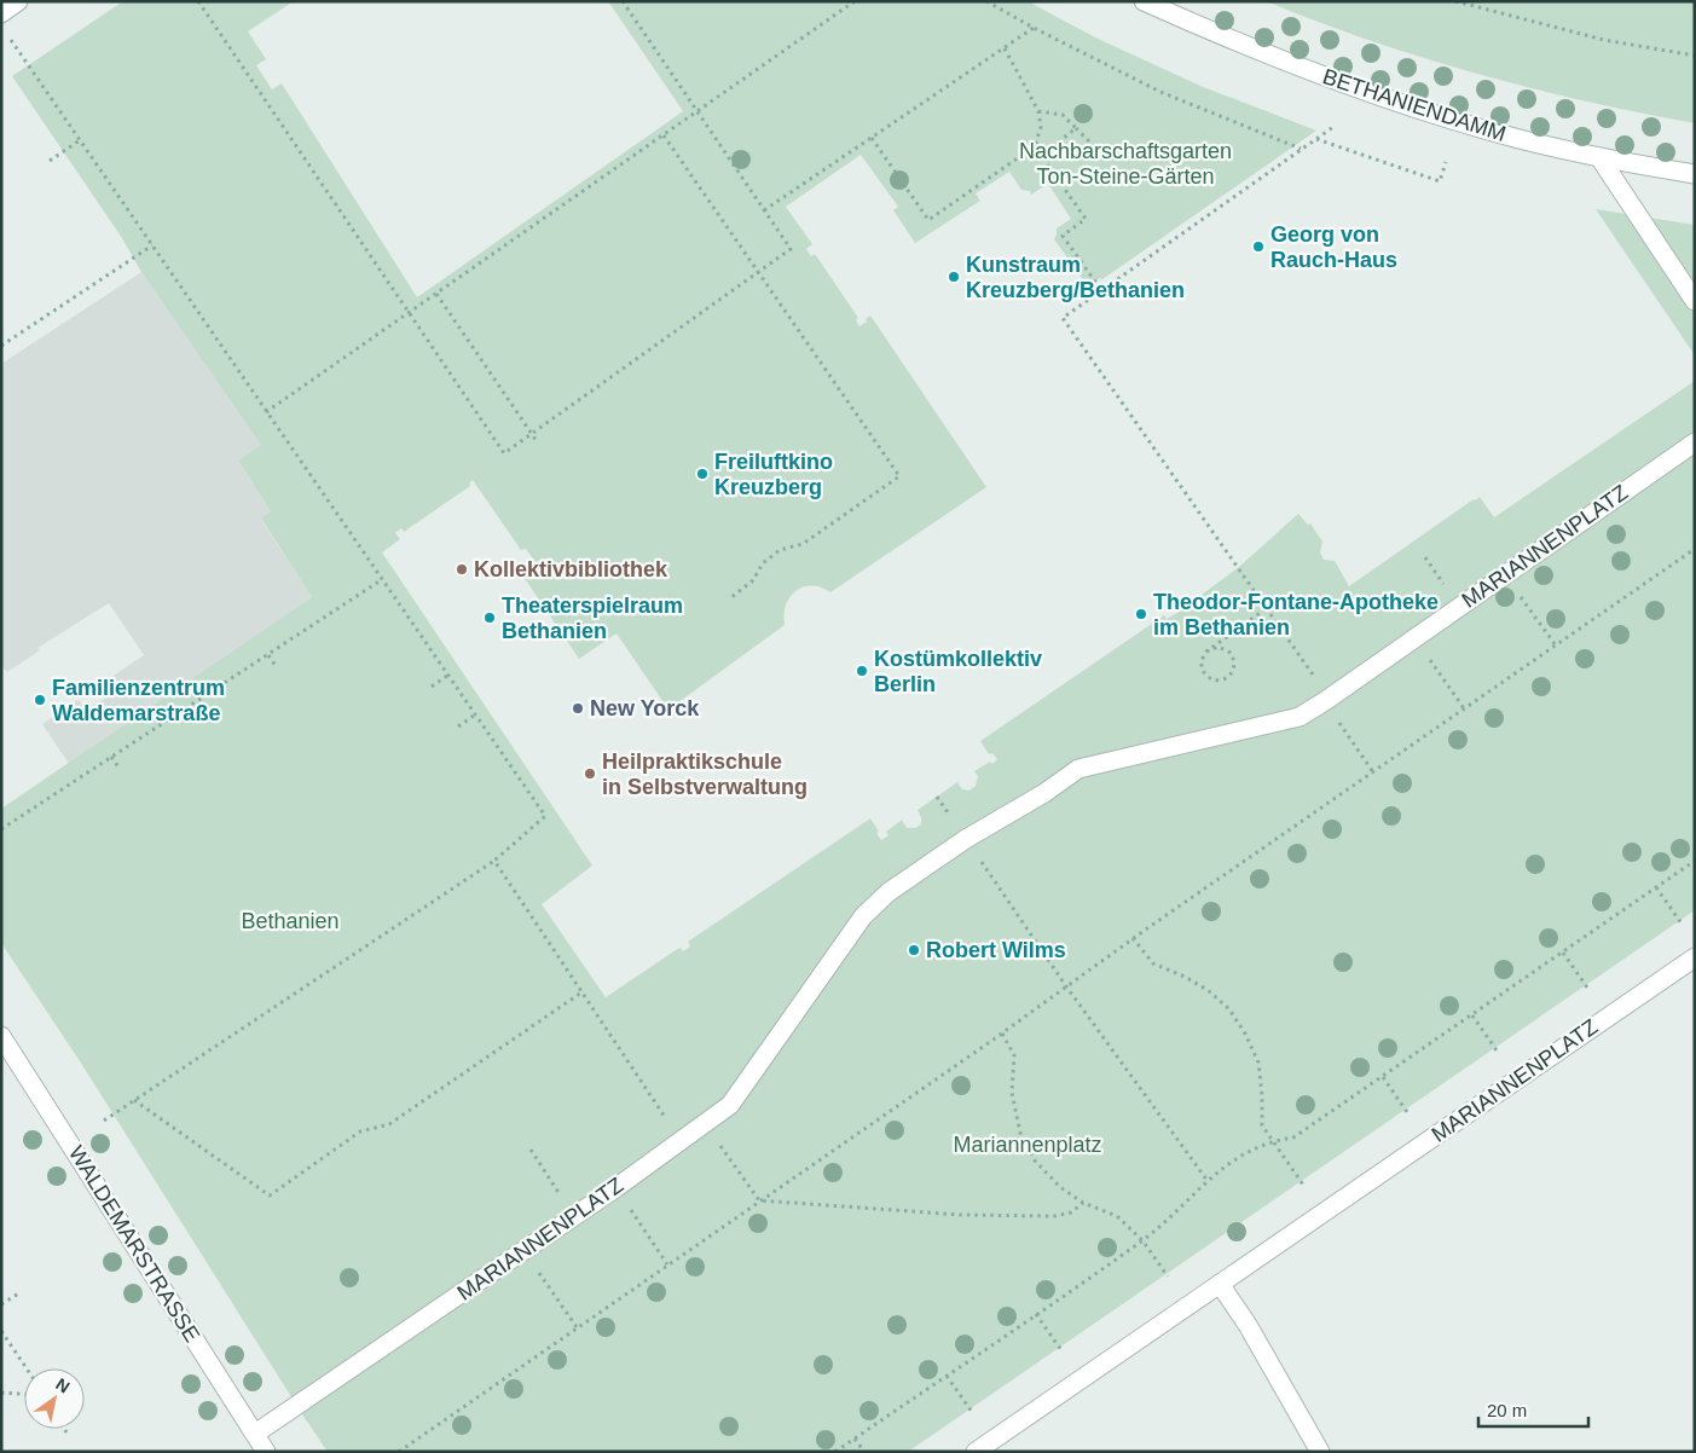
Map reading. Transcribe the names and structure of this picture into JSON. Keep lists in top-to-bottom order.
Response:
{
  "streets": {
    "street": ["BETHANIENDAMM", "MARIANNENPLATZ", "WALDEMARSTRASSE"]
  },
  "crossings": [
    ["MARIANNENPLATZ", "WALDEMARSTRASSE"]
  ],
  "parks": ["Nachbarschaftsgarten Ton-Steine-Gärten", "Bethanien", "Mariannenplatz"],
  "places": [
    "Georg von Rauch-Haus",
    "Kunstraum Kreuzberg/Bethanien",
    "Freiluftkino Kreuzberg",
    "Kollektivbibliothek",
    "Theodor-Fontane-Apotheke im Bethanien",
    "Theaterspielraum Bethanien",
    "Kostümkollektiv Berlin",
    "Familienzentrum Waldemarstraße",
    "New Yorck",
    "Heilpraktikschule in Selbstverwaltung",
    "Robert Wilms"
  ],
  "scale_bar": "20 m",
  "north": "top right"
}
